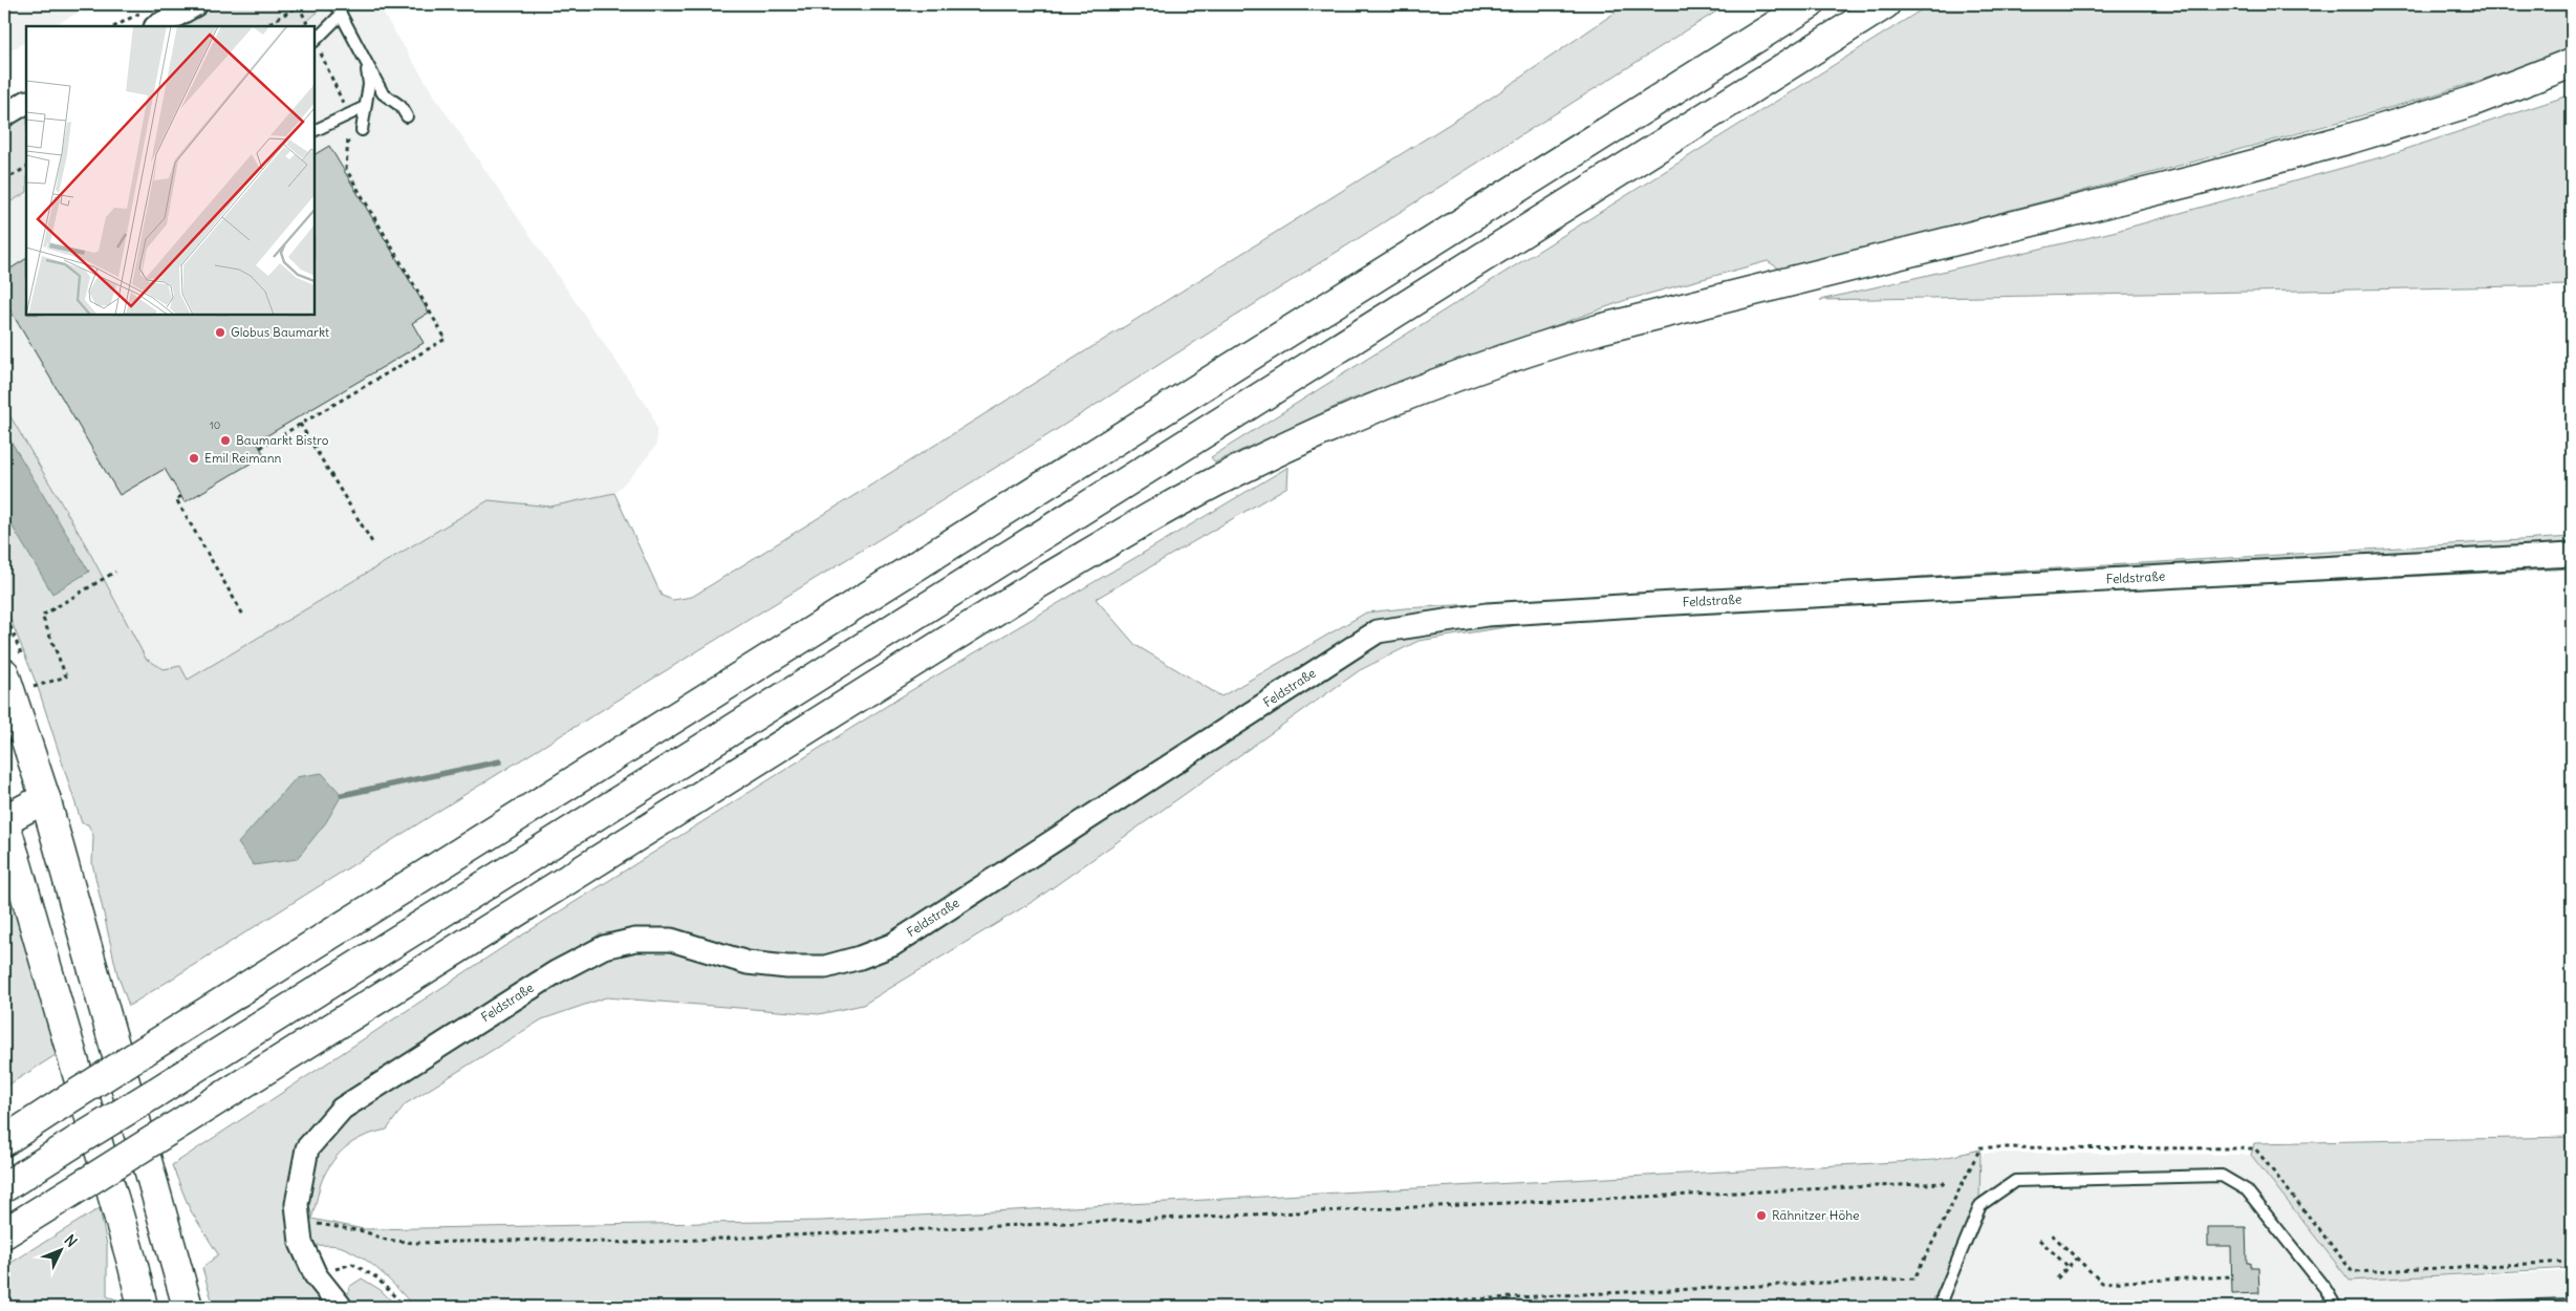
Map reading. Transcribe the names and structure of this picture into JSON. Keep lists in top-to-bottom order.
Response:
{
  "streets": {
    "street": ["Feldstraße"]
  },
  "places": [
    "Globus Baumarkt",
    "Baumarkt Bistro",
    "Emil Reimann",
    "Rähnitzer Höhe"
  ],
  "house_numbers": ["10"],
  "north": "top right"
}
